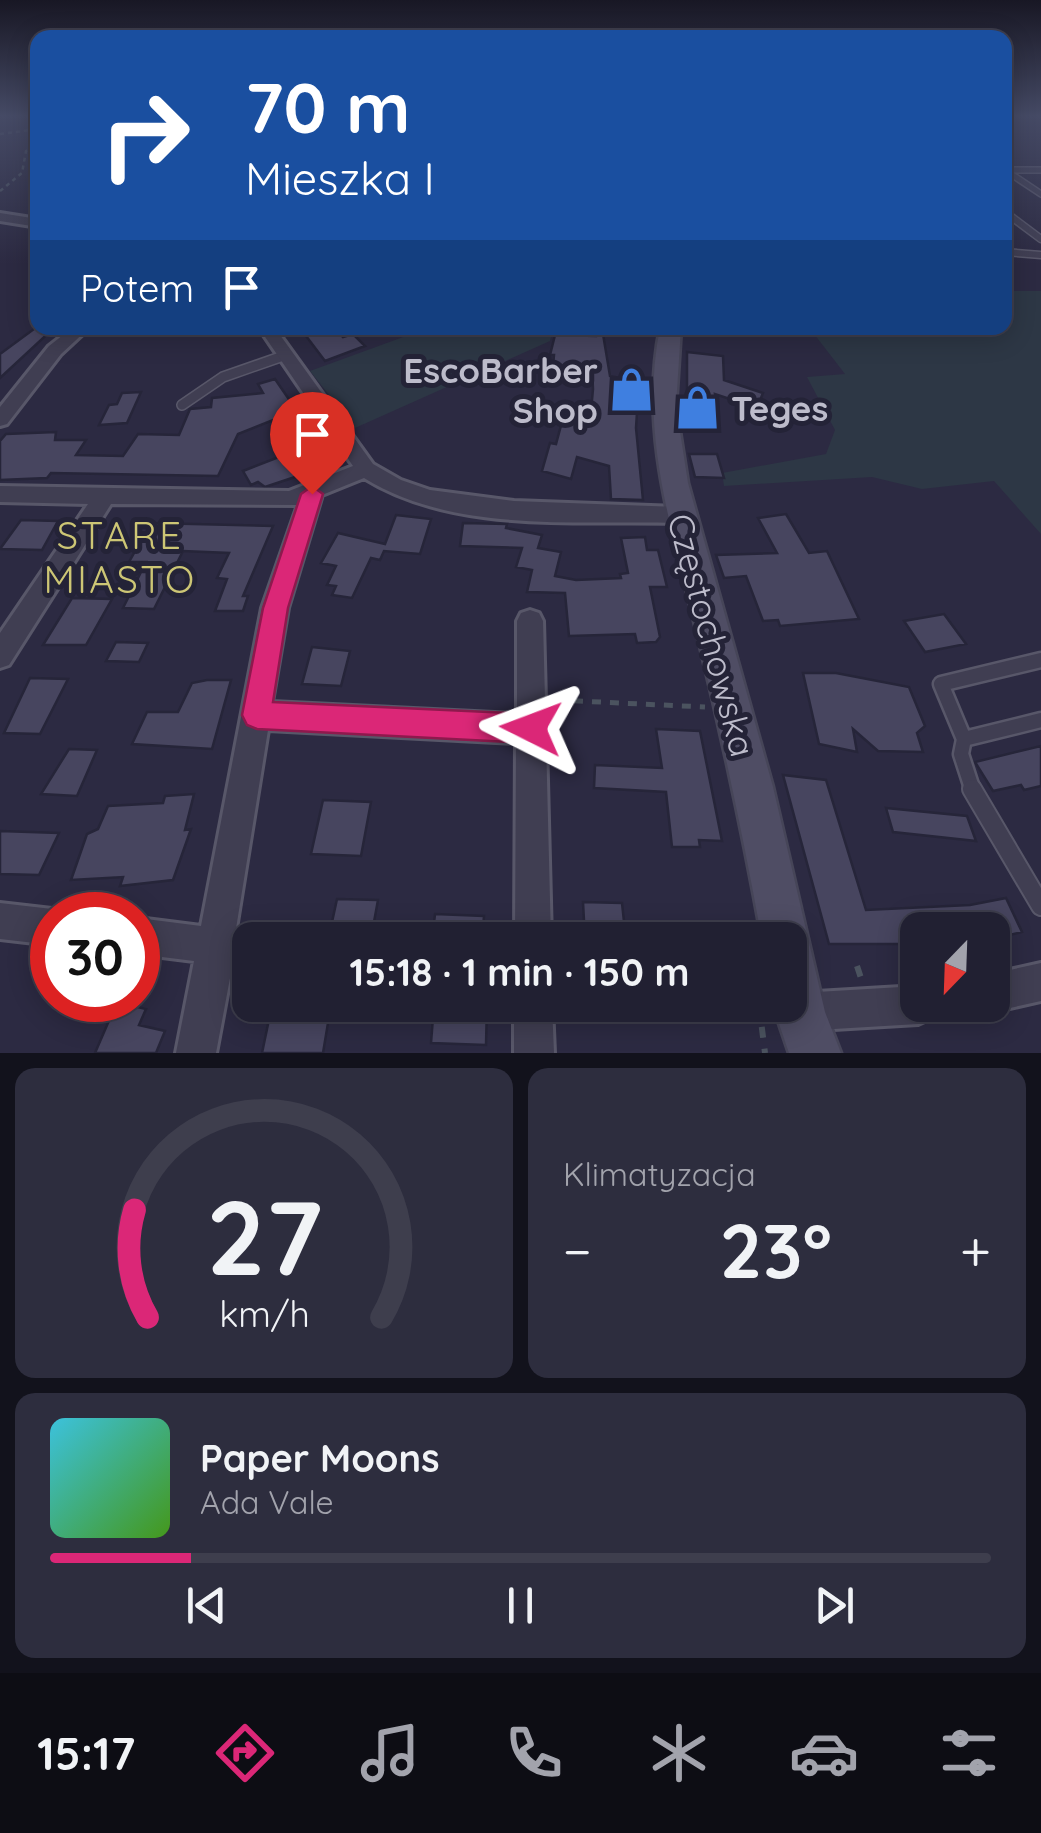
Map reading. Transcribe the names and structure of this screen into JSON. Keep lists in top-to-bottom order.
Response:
{
  "streets": {
    "main road": ["Częstochowska"]
  },
  "districts": ["STARE MIASTO"],
  "places": {
    "shop": ["EscoBarber Shop", "Teges"]
  },
  "north": "bottom left",
  "page": {
    "turn": ["70 m", "Mieszka I"],
    "then": "Potem",
    "limit": "30",
    "trip": "15:18 · 1 min · 150 m",
    "tile": "Klimatyzacja",
    "heat": ["−", "23°", "+"],
    "song": ["Paper Moons", "Ada Vale"],
    "tabs": "15:17",
    "gauge": ["27", "km/h"]
  }
}
